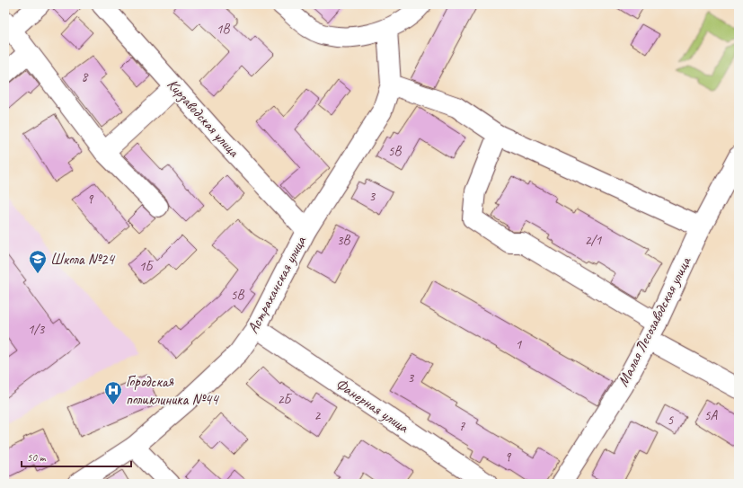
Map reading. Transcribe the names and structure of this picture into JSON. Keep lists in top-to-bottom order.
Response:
{
  "streets": {
    "street": [
      "Кирзаводская улица",
      "Астраханская улица",
      "Малая Лесозаводская улица",
      "Фанерная улица"
    ]
  },
  "crossings": [
    ["Кирзаводская улица", "Астраханская улица"],
    ["Астраханская улица", "Фанерная улица"]
  ],
  "places": {
    "school or university": ["Школа №24"],
    "hospital": ["Городская поликлиника №44"]
  },
  "house_numbers": [
    "1В",
    "8",
    "5В",
    "3",
    "9",
    "3В",
    "2/1",
    "1Б",
    "5В",
    "1/3",
    "1",
    "3",
    "2Б",
    "2",
    "5А",
    "5",
    "7",
    "9"
  ],
  "scale_bar": "50 m"
}
